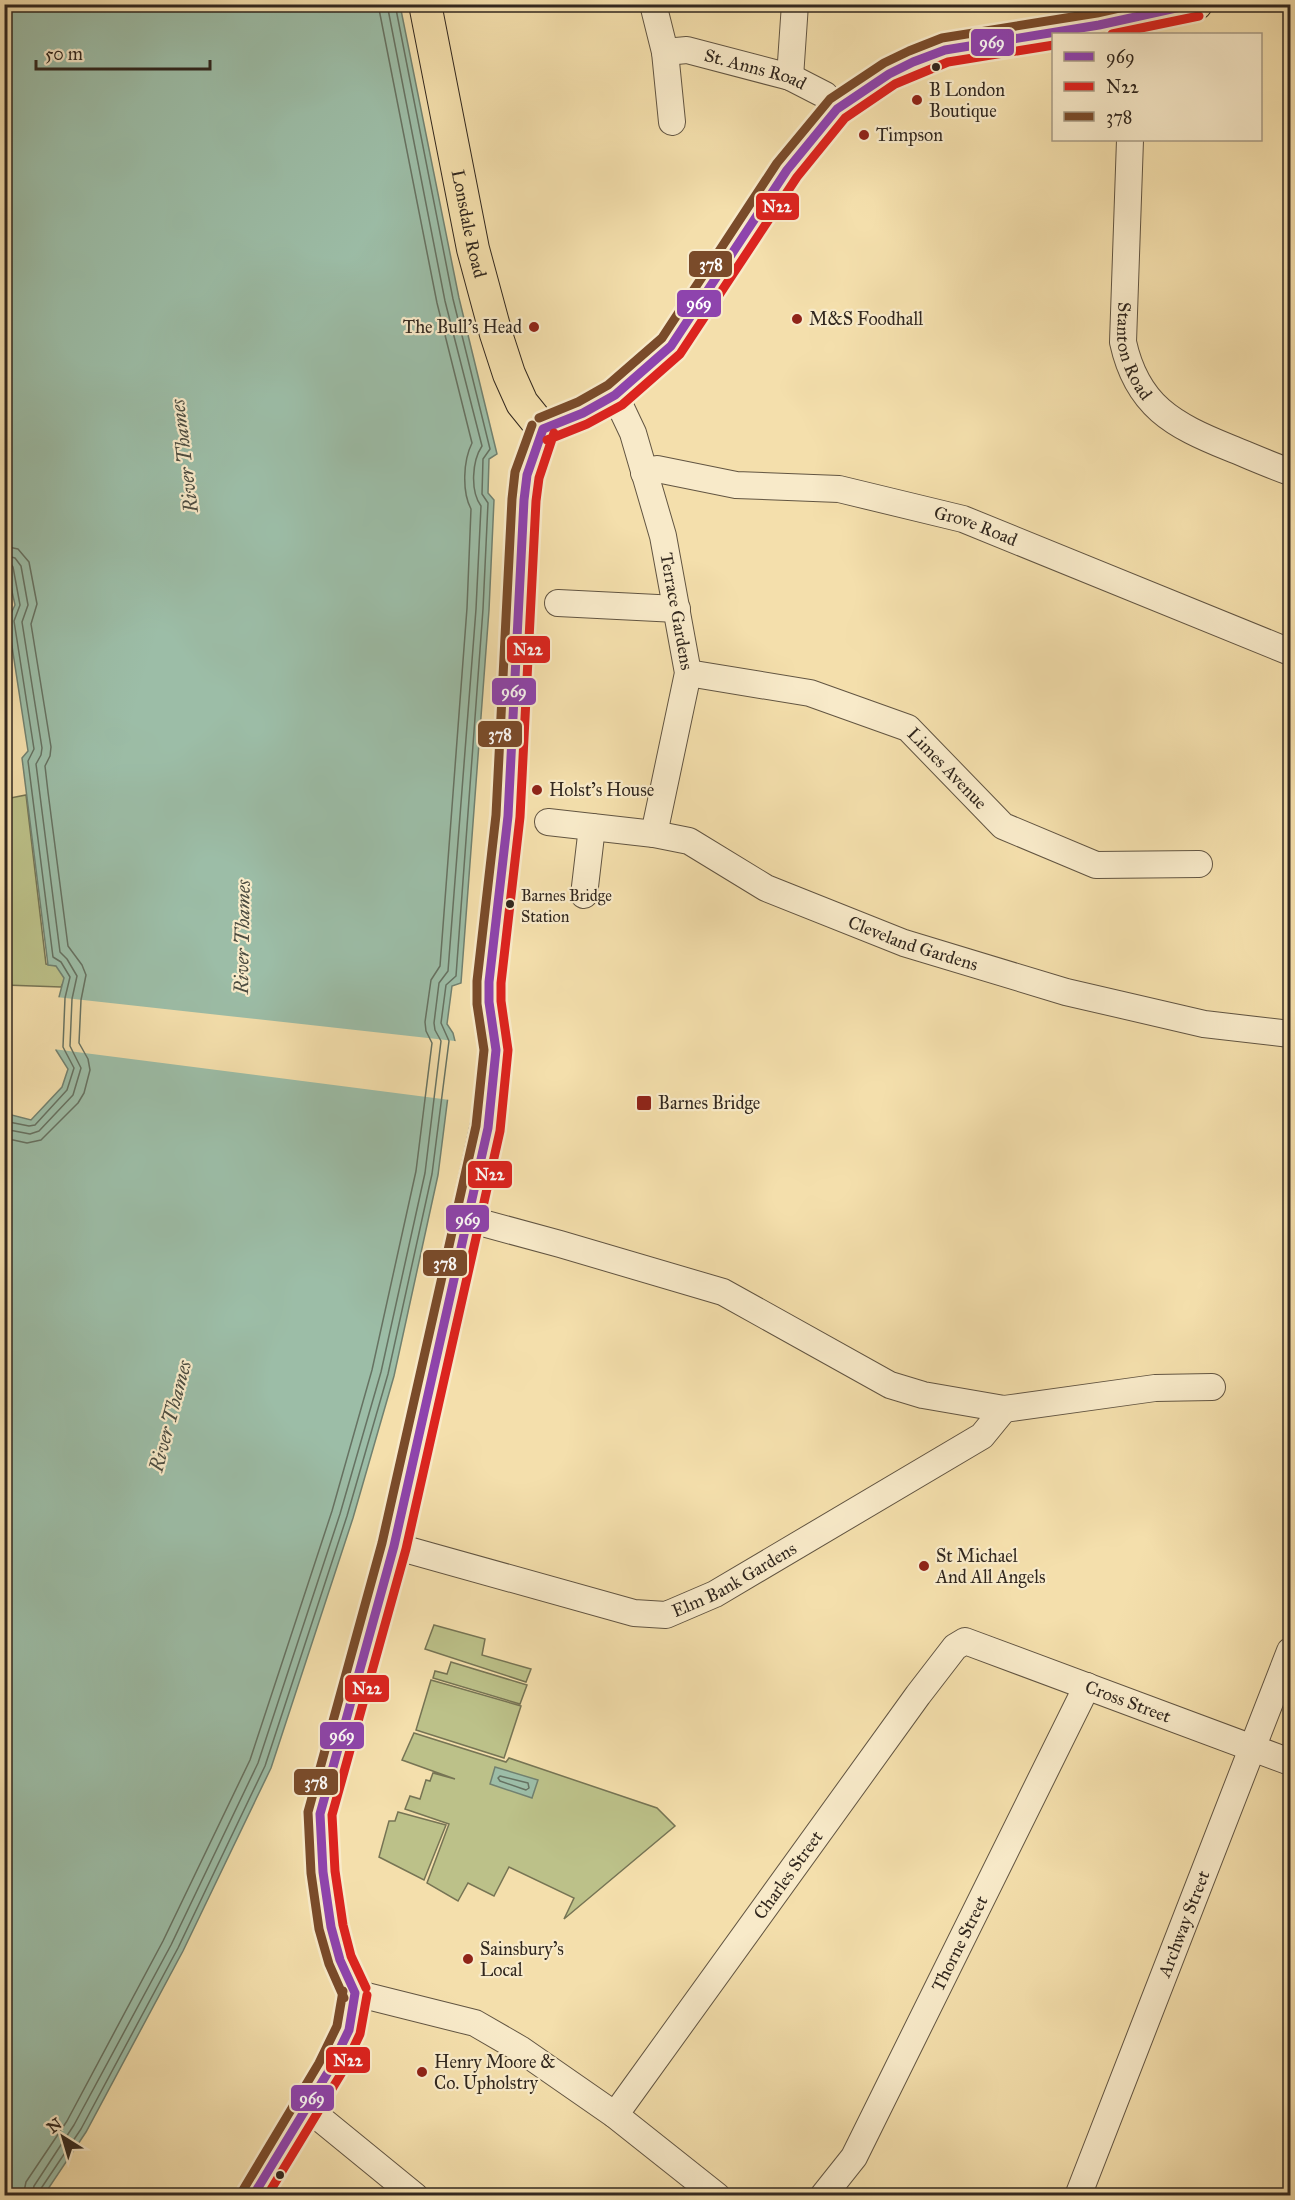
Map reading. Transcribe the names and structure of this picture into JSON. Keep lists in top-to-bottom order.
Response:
{
  "streets": {
    "main road": ["Lonsdale Road"],
    "street": [
      "St. Anns Road",
      "Stanton Road",
      "Grove Road",
      "Terrace Gardens",
      "Limes Avenue",
      "Cleveland Gardens",
      "Elm Bank Gardens",
      "Cross Street",
      "Charles Street",
      "Archway Street",
      "Thorne Street"
    ]
  },
  "crossings": [
    ["Grove Road", "Terrace Gardens"],
    ["Terrace Gardens", "Limes Avenue"],
    ["Terrace Gardens", "Cleveland Gardens"],
    ["Cross Street", "Charles Street"],
    ["Cross Street", "Archway Street"],
    ["Cross Street", "Thorne Street"]
  ],
  "water": ["River Thames"],
  "places": {
    "other": [
      "B London Boutique",
      "Timpson",
      "M&S Foodhall",
      "The Bull's Head",
      "Holst's House",
      "Barnes Bridge Station",
      "St Michael And All Angels",
      "Sainsbury's Local",
      "Henry Moore & Co. Upholstry"
    ],
    "transit": ["Barnes Bridge"]
  },
  "lines": ["transit line 969", "transit line 378", "transit line N22"],
  "legend": ["969", "N22", "378"],
  "scale_bar": "50 m",
  "north": "top left"
}
